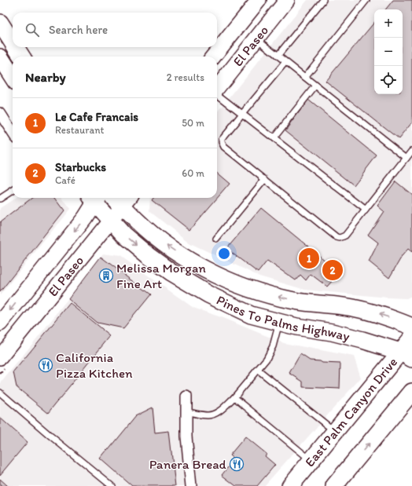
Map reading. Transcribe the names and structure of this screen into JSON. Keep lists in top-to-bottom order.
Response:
{
  "streets": {
    "main road": ["Pines To Palms Highway", "East Palm Canyon Drive"],
    "street": ["El Paseo"]
  },
  "crossings": [
    ["El Paseo", "Pines To Palms Highway"],
    ["Pines To Palms Highway", "East Palm Canyon Drive"]
  ],
  "places": {
    "building": ["Melissa Morgan Fine Art"],
    "restaurant": ["California Pizza Kitchen", "Panera Bread"]
  },
  "page": {
    "map_buttons": ["+", "−"],
    "search": "Search here",
    "heading": ["Nearby", "2 results"],
    "list": [
      {
        "mark": "1",
        "name": "Le Cafe Francais",
        "note": "Restaurant",
        "value": "50 m"
      },
      {
        "mark": "2",
        "name": "Starbucks",
        "note": "Café",
        "value": "60 m"
      }
    ],
    "pins": ["1", "2"]
  }
}
